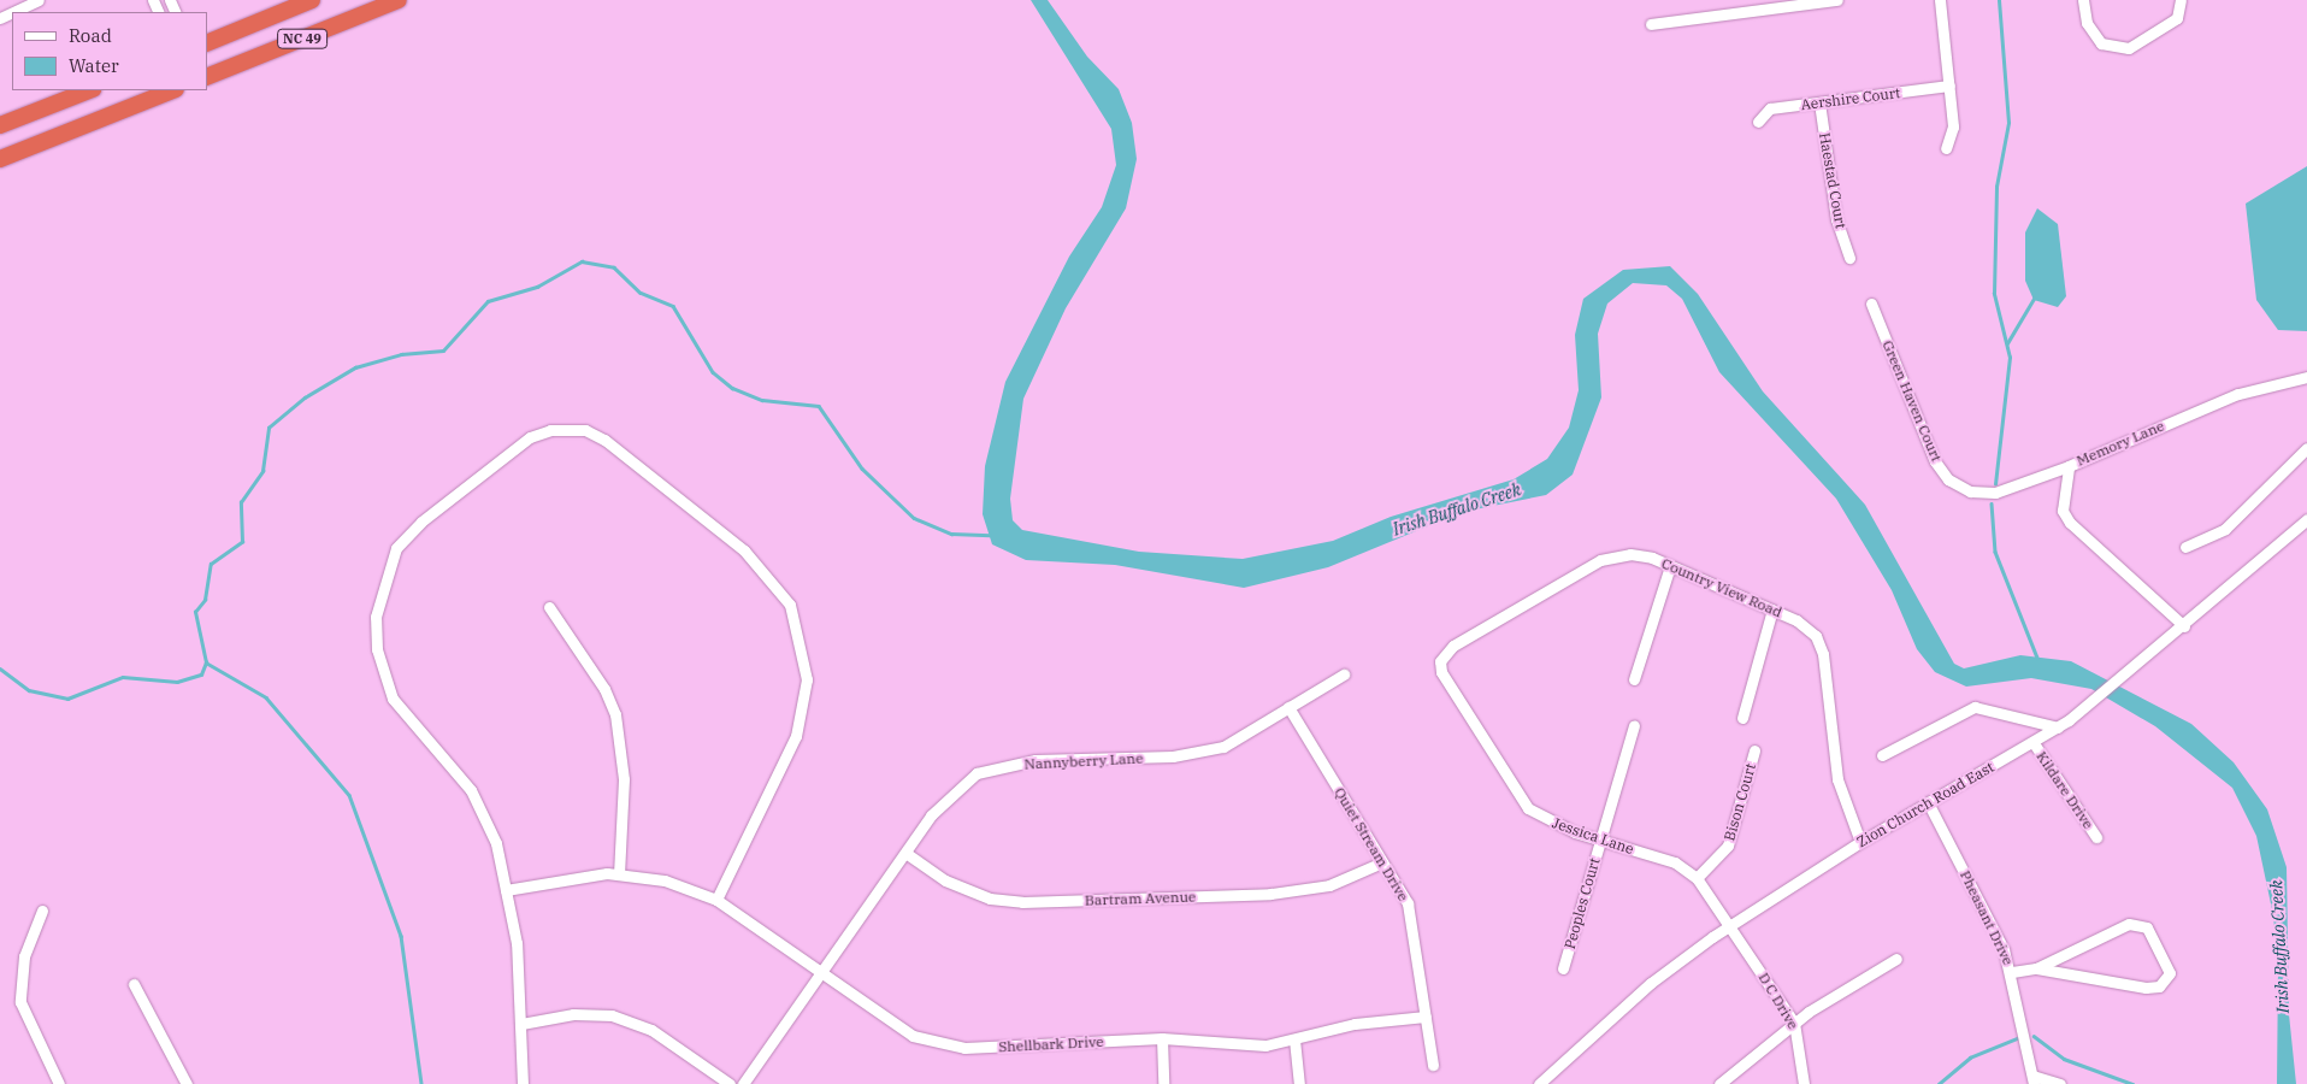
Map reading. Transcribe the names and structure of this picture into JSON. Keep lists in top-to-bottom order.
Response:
{
  "streets": {
    "highway": ["NC 49"],
    "street": [
      "Aershire Court",
      "Haestad Court",
      "Green Haven Court",
      "Memory Lane",
      "Country View Road",
      "Nannyberry Lane",
      "Kildare Drive",
      "Bison Court",
      "Zion Church Road East",
      "Jessica Lane",
      "Quiet Stream Drive",
      "Bartram Avenue",
      "Peoples Court",
      "Pheasant Drive",
      "D C Drive",
      "Shellbark Drive"
    ]
  },
  "crossings": [
    ["Aershire Court", "Haestad Court"],
    ["Green Haven Court", "Memory Lane"],
    ["Memory Lane", "Zion Church Road East"],
    ["Country View Road", "Zion Church Road East"],
    ["Country View Road", "Jessica Lane"],
    ["Nannyberry Lane", "Quiet Stream Drive"],
    ["Nannyberry Lane", "Bartram Avenue"],
    ["Nannyberry Lane", "Shellbark Drive"],
    ["Kildare Drive", "Zion Church Road East"],
    ["Bison Court", "Jessica Lane"],
    ["Zion Church Road East", "Jessica Lane"],
    ["Zion Church Road East", "Pheasant Drive"],
    ["Zion Church Road East", "D C Drive"],
    ["Jessica Lane", "Peoples Court"],
    ["Jessica Lane", "D C Drive"],
    ["Quiet Stream Drive", "Bartram Avenue"],
    ["Quiet Stream Drive", "Shellbark Drive"]
  ],
  "water": ["Irish Buffalo Creek"],
  "legend": ["Road", "Water"]
}
